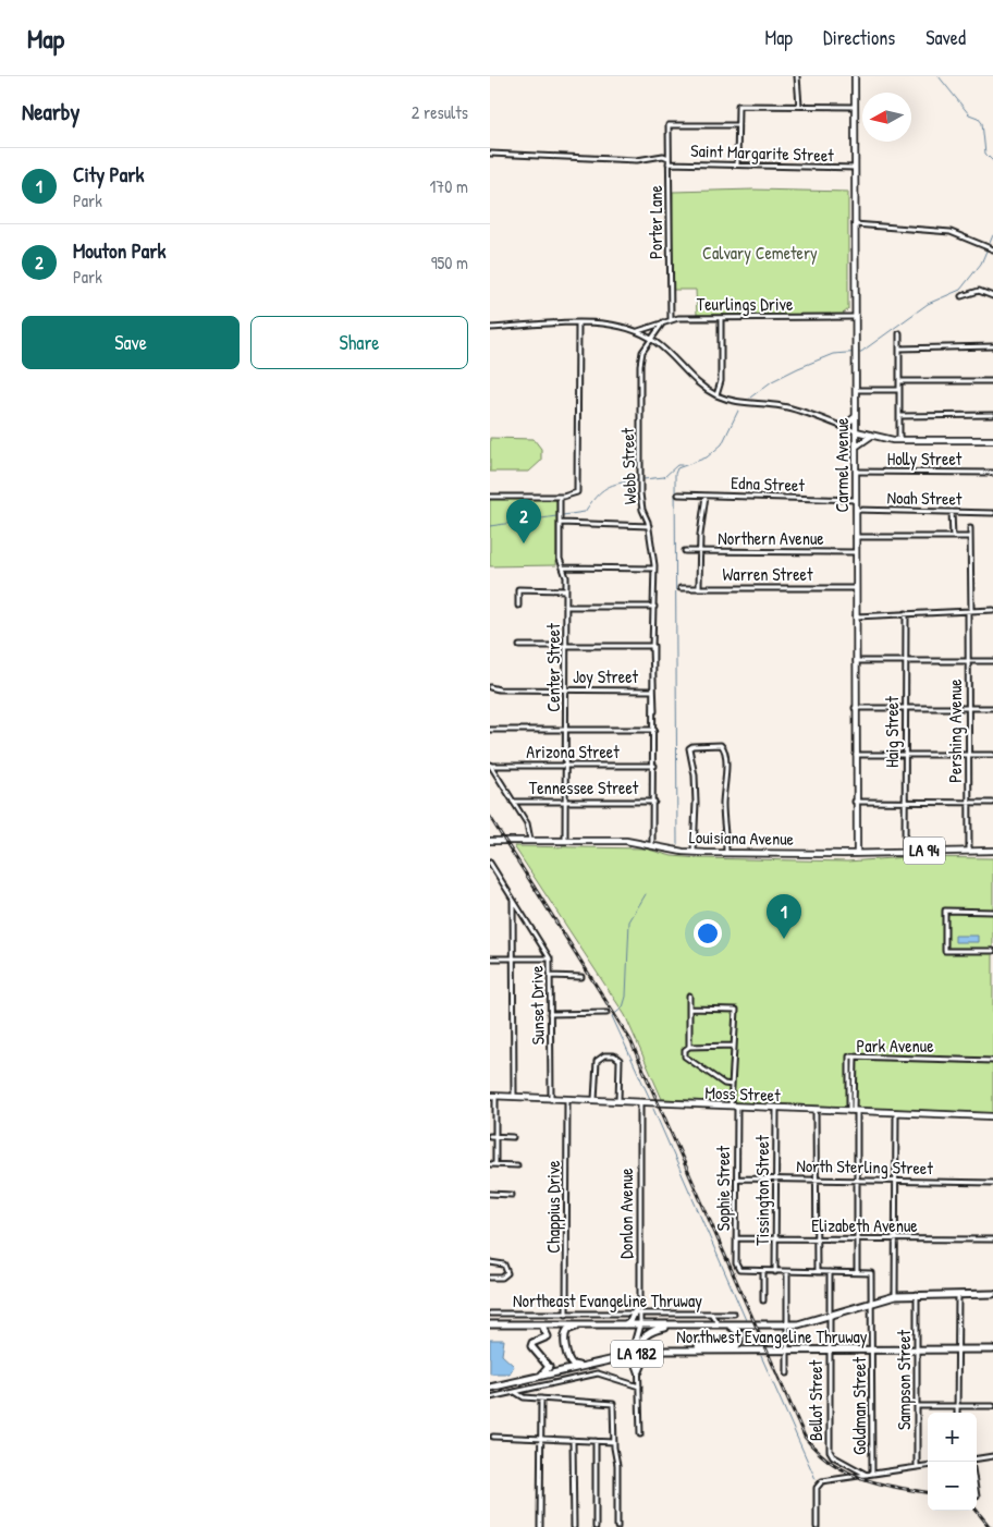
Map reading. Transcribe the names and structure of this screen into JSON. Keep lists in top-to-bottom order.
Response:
{
  "streets": {
    "highway": ["Northeast Evangeline Thruway", "Northwest Evangeline Thruway", "LA 182"],
    "main road": [
      "Carmel Avenue",
      "Louisiana Avenue",
      "LA 94",
      "Moss Street"
    ],
    "street": [
      "Saint Margarite Street",
      "Porter Lane",
      "Teurlings Drive",
      "Holly Street",
      "Webb Street",
      "Edna Street",
      "Noah Street",
      "Northern Avenue",
      "Warren Street",
      "Center Street",
      "Joy Street",
      "Pershing Avenue",
      "Haig Street",
      "Arizona Street",
      "Tennessee Street",
      "Sunset Drive",
      "Park Avenue",
      "North Sterling Street",
      "Sophie Street",
      "Tissington Street",
      "Chappius Drive",
      "Donlon Avenue",
      "Elizabeth Avenue",
      "Sampson Street",
      "Bellot Street",
      "Goldman Street"
    ]
  },
  "crossings": [
    ["Saint Margarite Street", "Porter Lane"],
    ["Saint Margarite Street", "Carmel Avenue"],
    ["Porter Lane", "Teurlings Drive"],
    ["Teurlings Drive", "Carmel Avenue"],
    ["Teurlings Drive", "Webb Street"],
    ["Holly Street", "Carmel Avenue"],
    ["Carmel Avenue", "Edna Street"],
    ["Carmel Avenue", "Noah Street"],
    ["Carmel Avenue", "Northern Avenue"],
    ["Carmel Avenue", "Warren Street"],
    ["Carmel Avenue", "Louisiana Avenue"],
    ["Webb Street", "Joy Street"],
    ["Webb Street", "Arizona Street"],
    ["Webb Street", "Tennessee Street"],
    ["Webb Street", "Louisiana Avenue"],
    ["Center Street", "Joy Street"],
    ["Center Street", "Arizona Street"],
    ["Center Street", "Tennessee Street"],
    ["Center Street", "Louisiana Avenue"],
    ["Pershing Avenue", "Louisiana Avenue"],
    ["Haig Street", "Louisiana Avenue"],
    ["Sunset Drive", "Moss Street"],
    ["Park Avenue", "Moss Street"],
    ["Moss Street", "Sophie Street"],
    ["Moss Street", "Tissington Street"],
    ["Moss Street", "Chappius Drive"],
    ["Moss Street", "Donlon Avenue"],
    ["North Sterling Street", "Sophie Street"],
    ["North Sterling Street", "Tissington Street"],
    ["Sophie Street", "Elizabeth Avenue"],
    ["Tissington Street", "Elizabeth Avenue"],
    ["Chappius Drive", "Northeast Evangeline Thruway"],
    ["Northeast Evangeline Thruway", "Sampson Street"],
    ["Northeast Evangeline Thruway", "Bellot Street"],
    ["Northeast Evangeline Thruway", "Goldman Street"],
    ["Northwest Evangeline Thruway", "Sampson Street"],
    ["Northwest Evangeline Thruway", "Bellot Street"],
    ["Northwest Evangeline Thruway", "Goldman Street"]
  ],
  "parks": ["Calvary Cemetery"],
  "north": "left",
  "page": {
    "header": "Map",
    "nav": ["Map", "Directions", "Saved"],
    "heading": ["Nearby", "2 results"],
    "list": [
      {
        "mark": "1",
        "name": "City Park",
        "note": "Park",
        "value": "170 m"
      },
      {
        "mark": "2",
        "name": "Mouton Park",
        "note": "Park",
        "value": "950 m"
      }
    ],
    "buttons": ["Save", "Share"],
    "pins": ["2", "1"],
    "map_buttons": ["+", "−"]
  }
}
